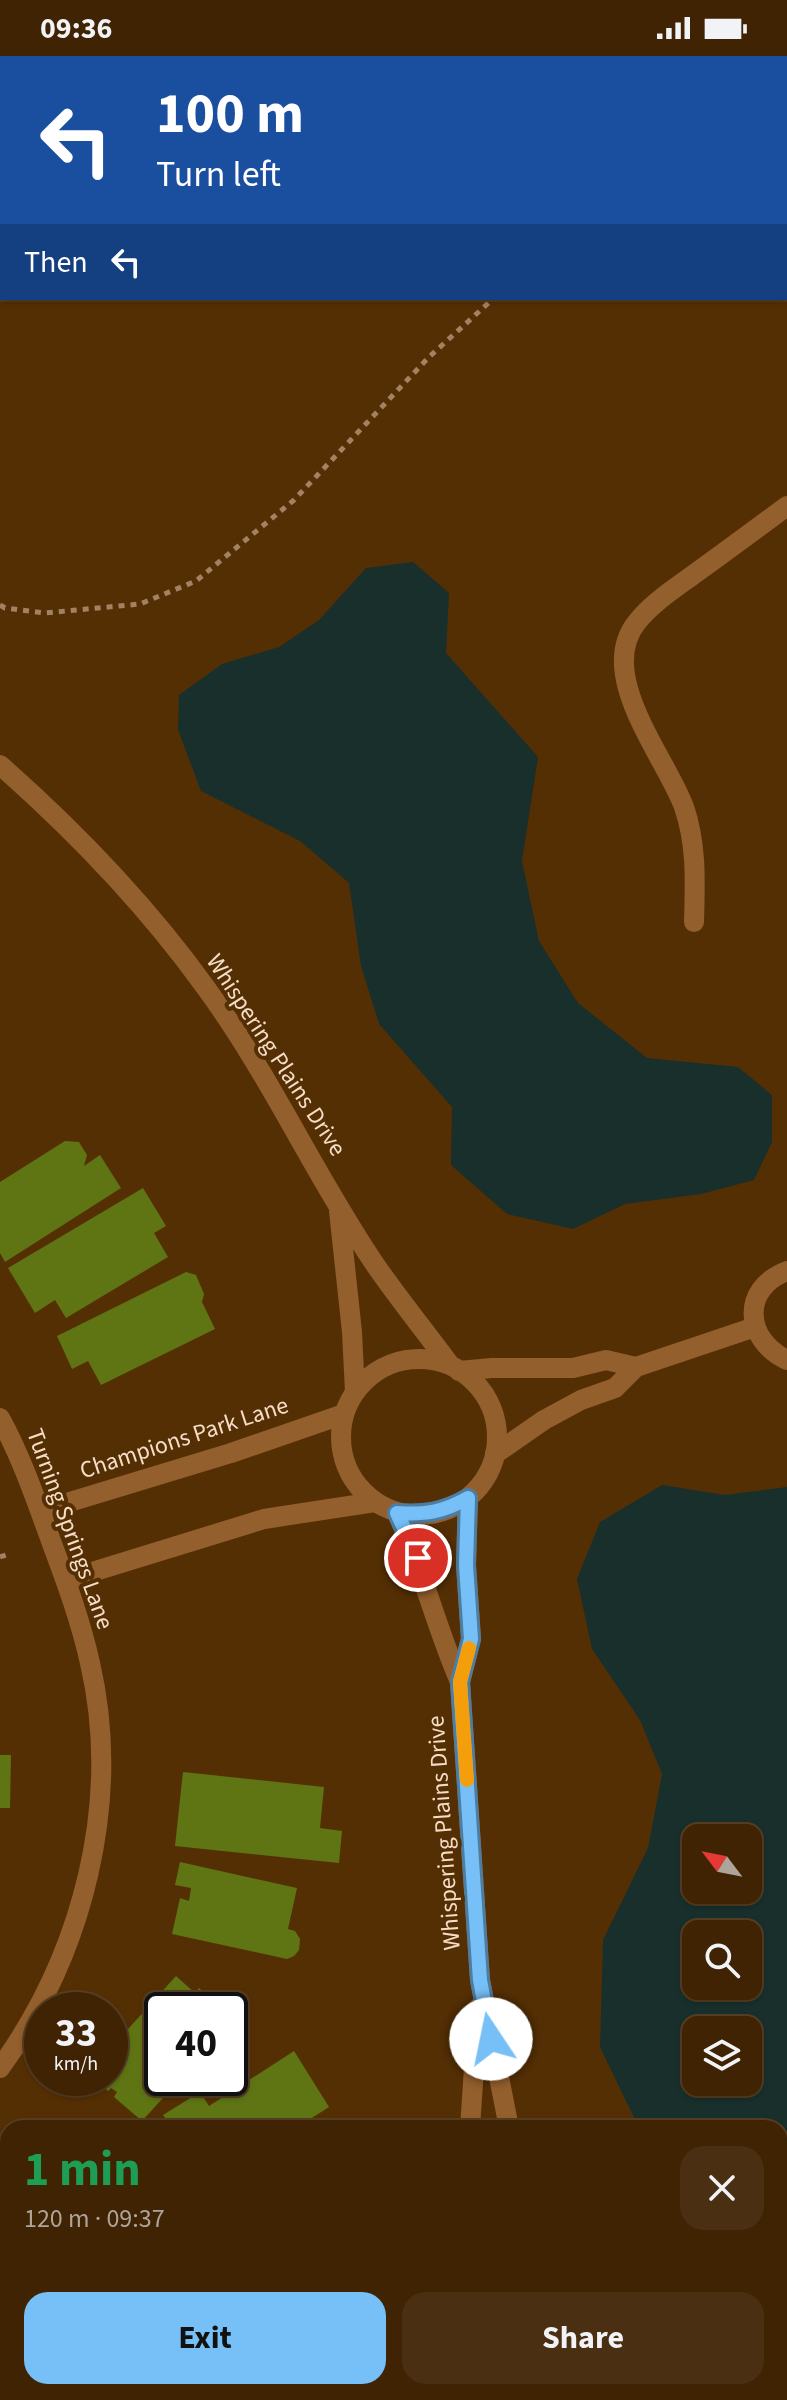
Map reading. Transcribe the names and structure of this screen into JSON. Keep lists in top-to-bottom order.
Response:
{
  "streets": {
    "street": ["Whispering Plains Drive", "Champions Park Lane", "Turning Springs Lane"]
  },
  "crossings": [
    ["Whispering Plains Drive", "Champions Park Lane"],
    ["Champions Park Lane", "Turning Springs Lane"]
  ],
  "north": "top left",
  "page": {
    "status": "09:36",
    "turn": ["100 m", "Turn left"],
    "then": "Then",
    "speed": "33 km/h",
    "limit": "40",
    "heading": ["1 min", "120 m · 09:37"],
    "buttons": ["Exit", "Share"]
  }
}
